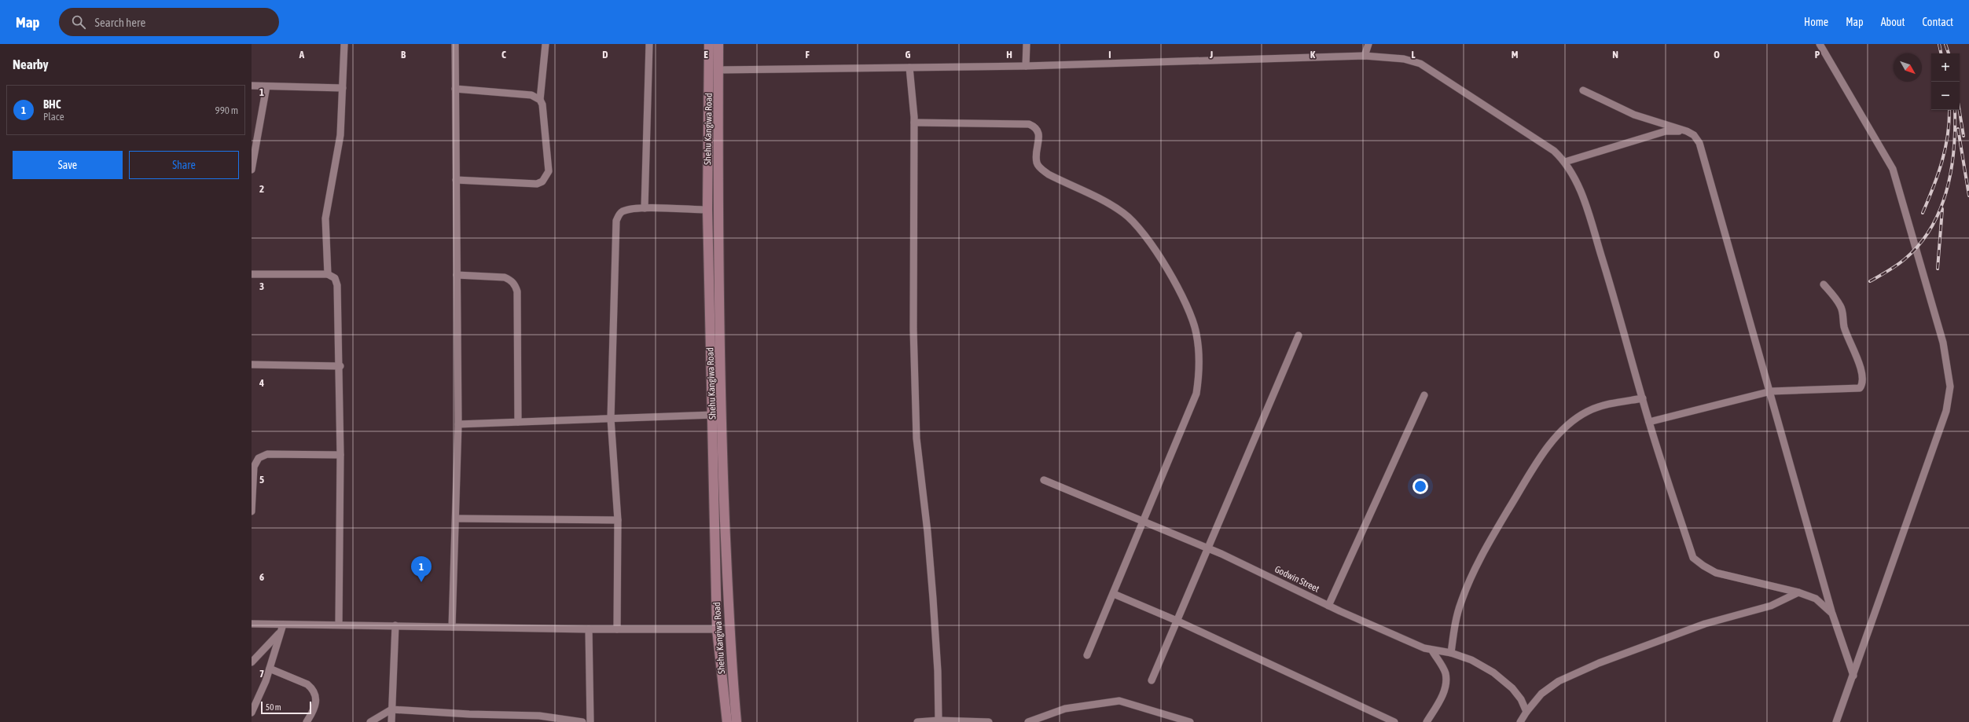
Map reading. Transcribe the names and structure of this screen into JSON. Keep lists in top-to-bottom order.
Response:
{
  "streets": {
    "main road": ["Shehu Kangiwa Road"],
    "street": ["Godwin Street"]
  },
  "scale_bar": "50 m",
  "north": "bottom right",
  "page": {
    "header": "Map",
    "search": "Search here",
    "nav": [
      "Home",
      "Map",
      "About",
      "Contact"
    ],
    "heading": "Nearby",
    "map_buttons": ["+", "−"],
    "list": [
      {
        "mark": "1",
        "name": "BHC",
        "note": "Place",
        "value": "990 m"
      }
    ],
    "buttons": ["Save", "Share"],
    "pins": "1",
    "scale": "50 m"
  },
  "grid": {
    "columns": [
      "A",
      "B",
      "C",
      "D",
      "E",
      "F",
      "G",
      "H",
      "I",
      "J",
      "K",
      "L",
      "M",
      "N",
      "O",
      "P"
    ],
    "rows": [
      "1",
      "2",
      "3",
      "4",
      "5",
      "6",
      "7"
    ]
  }
}
